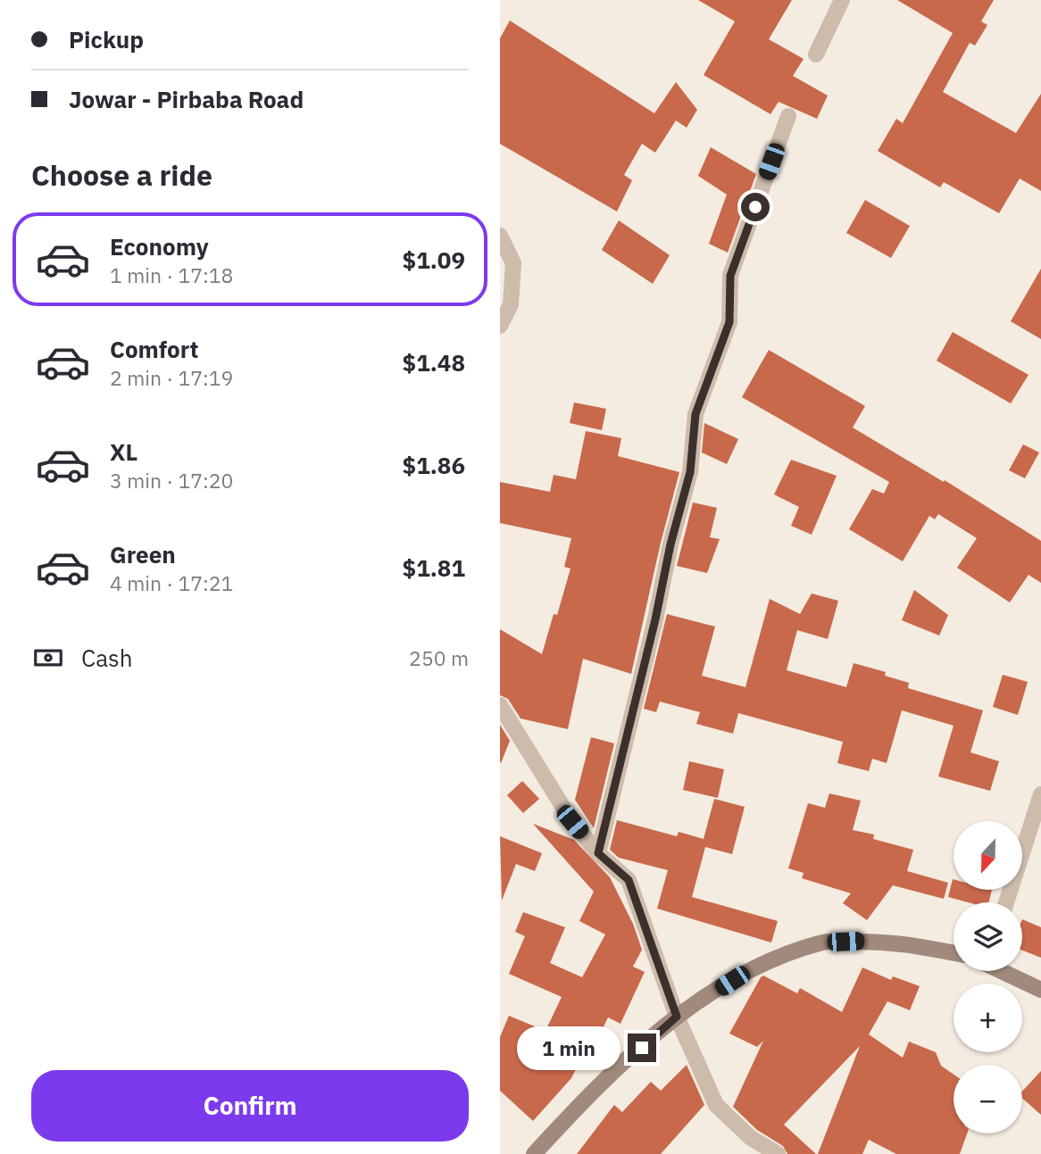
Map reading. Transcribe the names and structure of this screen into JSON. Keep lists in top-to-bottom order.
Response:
{
  "north": "bottom",
  "page": {
    "banner": ["Pickup", "Jowar - Pirbaba Road"],
    "heading": "Choose a ride",
    "list": [
      {
        "name": "Economy",
        "note": "1 min · 17:18",
        "value": "$1.09"
      },
      {
        "name": "Comfort",
        "note": "2 min · 17:19",
        "value": "$1.48"
      },
      {
        "name": "XL",
        "note": "3 min · 17:20",
        "value": "$1.86"
      },
      {
        "name": "Green",
        "note": "4 min · 17:21",
        "value": "$1.81"
      }
    ],
    "pay": ["Cash", "250 m"],
    "map_buttons": ["+", "−"],
    "bubble": "1 min",
    "buttons": "Confirm"
  }
}
